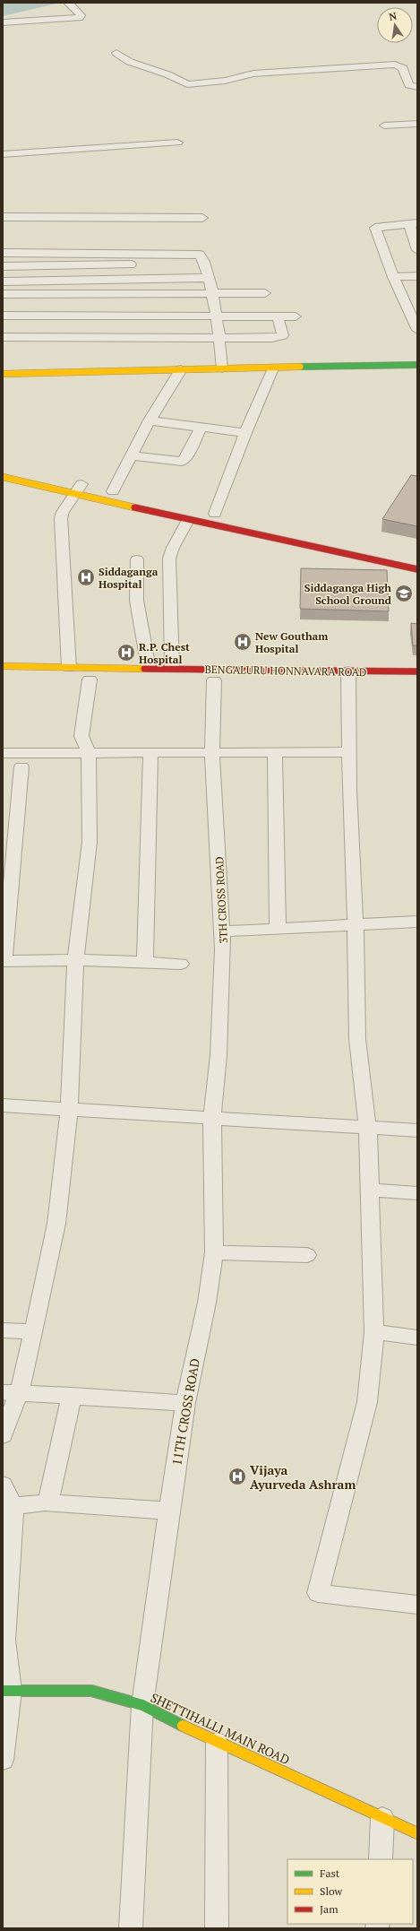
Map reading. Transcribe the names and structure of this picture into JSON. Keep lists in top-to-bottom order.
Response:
{
  "streets": {
    "main road": ["BENGALURU HONNAVARA ROAD", "SHETTIHALLI MAIN ROAD"],
    "street": ["3TH CROSS ROAD", "11TH CROSS ROAD"]
  },
  "crossings": [
    ["3TH CROSS ROAD", "11TH CROSS ROAD"],
    ["11TH CROSS ROAD", "SHETTIHALLI MAIN ROAD"]
  ],
  "places": {
    "hospital": [
      "Siddaganga Hospital",
      "New Goutham Hospital",
      "R.P. Chest Hospital",
      "Vijaya Ayurveda Ashram"
    ],
    "school or university": ["Siddaganga High School Ground"]
  },
  "legend": ["Fast", "Slow", "Jam"],
  "north": "top"
}
